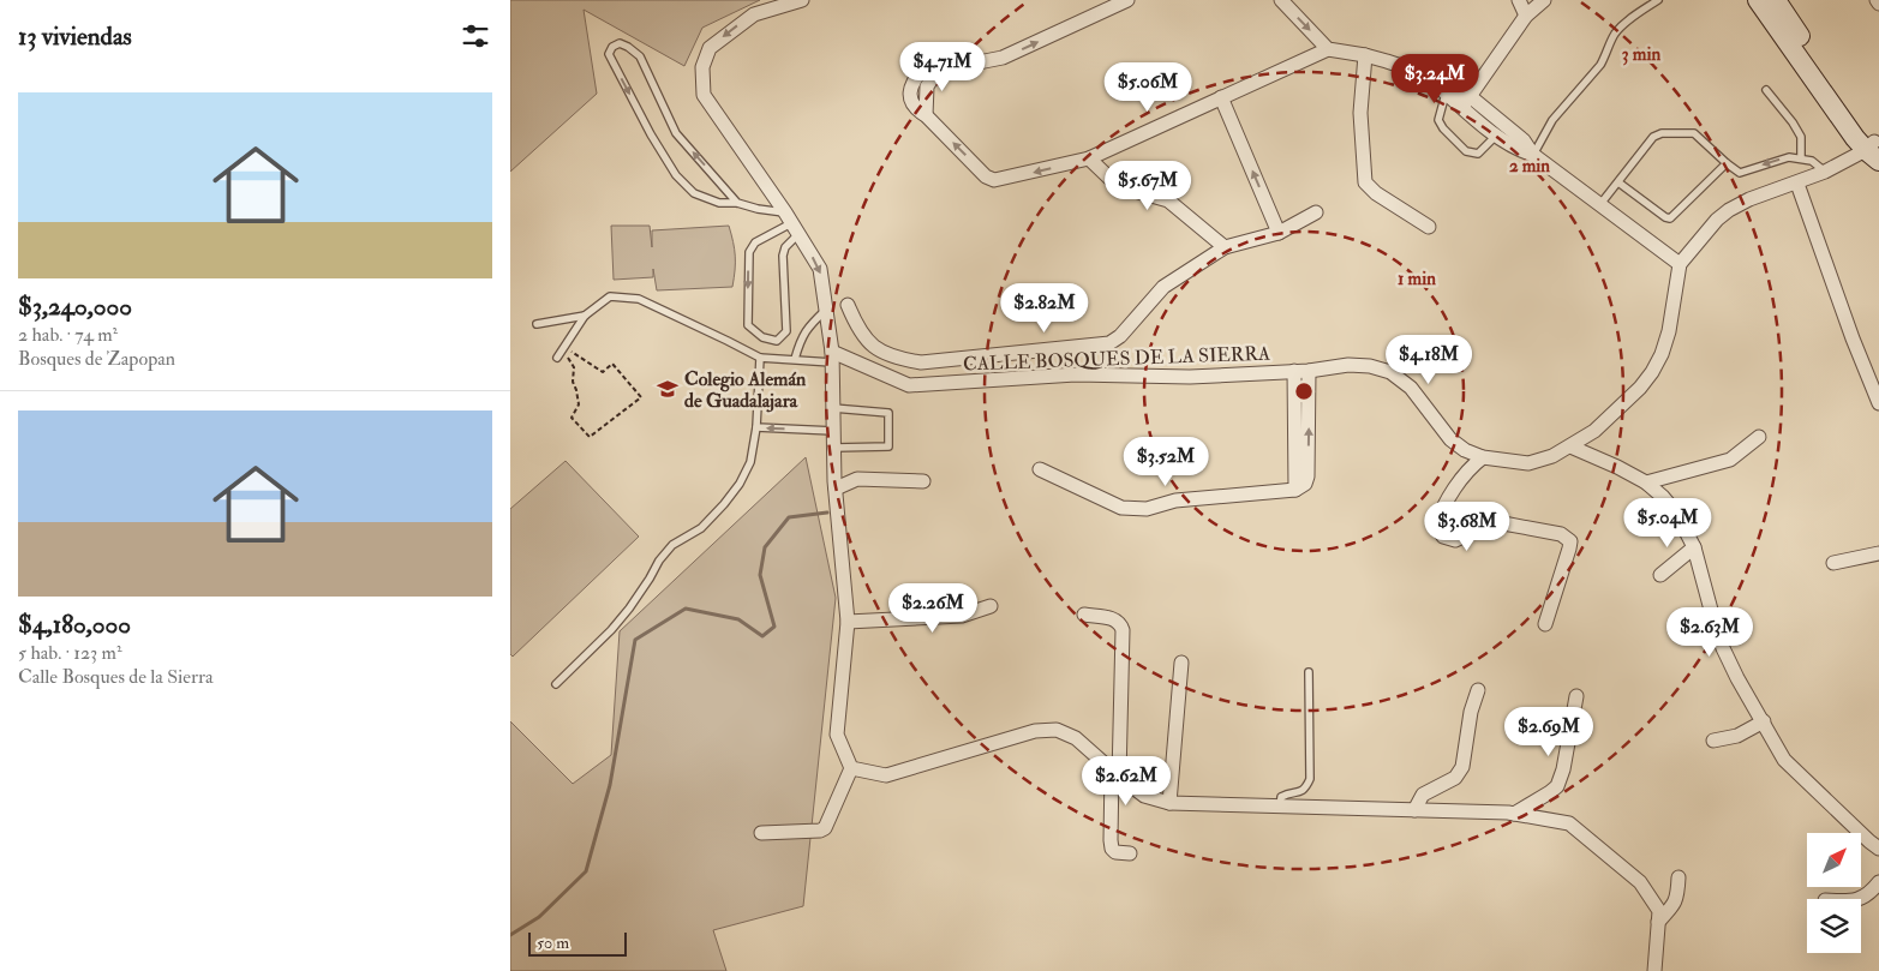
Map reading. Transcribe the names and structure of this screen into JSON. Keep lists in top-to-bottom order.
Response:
{
  "streets": {
    "street": ["CALLE BOSQUES DE LA SIERRA"]
  },
  "places": {
    "school or university": ["Colegio Alemán de Guadalajara"]
  },
  "scale_bar": "50 m",
  "north": "top right",
  "page": {
    "heading": "13 viviendas",
    "price": [
      "$4.71M",
      "$3.24M",
      "$5.06M",
      "$5.67M",
      "$2.82M",
      "$4.18M",
      "$3.52M",
      "$5.04M",
      "$3.68M",
      "$2.26M",
      "$2.63M",
      "$2.69M",
      "$2.62M"
    ],
    "list": [
      {
        "name": "$3,240,000",
        "note": "2 hab. · 74 m² · Bosques de Zapopan"
      },
      {
        "name": "$4,180,000",
        "note": "5 hab. · 123 m² · Calle Bosques de la Sierra"
      }
    ],
    "scale": "50 m"
  },
  "rings": ["3 min", "2 min", "1 min"]
}
